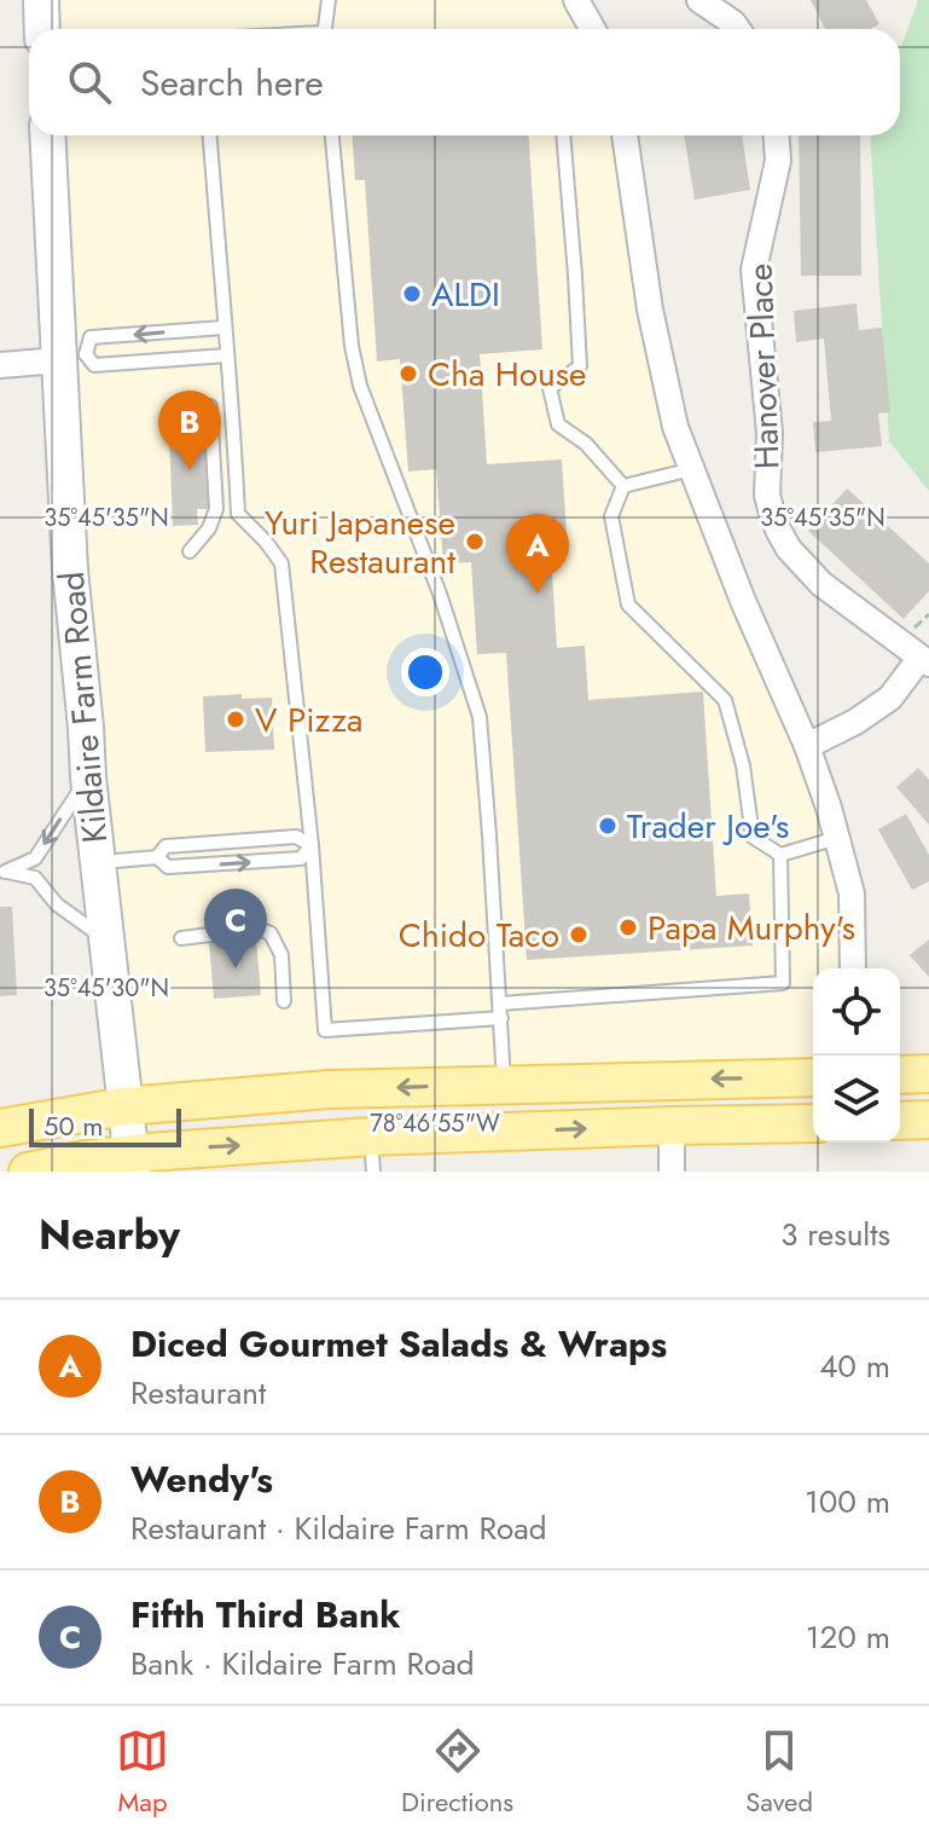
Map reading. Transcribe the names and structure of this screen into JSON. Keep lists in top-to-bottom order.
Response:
{
  "streets": {
    "main road": ["Kildaire Farm Road"],
    "street": ["Hanover Place"]
  },
  "places": [
    "ALDI",
    "Cha House",
    "Yuri Japanese Restaurant",
    "V Pizza",
    "Trader Joe's",
    "Papa Murphy's",
    "Chido Taco"
  ],
  "scale_bar": "50 m",
  "page": {
    "search": "Search here",
    "pins": ["B", "A", "C"],
    "scale": "50 m",
    "heading": ["Nearby", "3 results"],
    "list": [
      {
        "mark": "A",
        "name": "Diced Gourmet Salads & Wraps",
        "note": "Restaurant",
        "value": "40 m"
      },
      {
        "mark": "B",
        "name": "Wendy's",
        "note": "Restaurant · Kildaire Farm Road",
        "value": "100 m"
      },
      {
        "mark": "C",
        "name": "Fifth Third Bank",
        "note": "Bank · Kildaire Farm Road",
        "value": "120 m"
      }
    ],
    "nav": ["Map", "Directions", "Saved"]
  },
  "coordinates": ["35°45'35\"N", "35°45'30\"N", "78°46'55\"W"]
}
